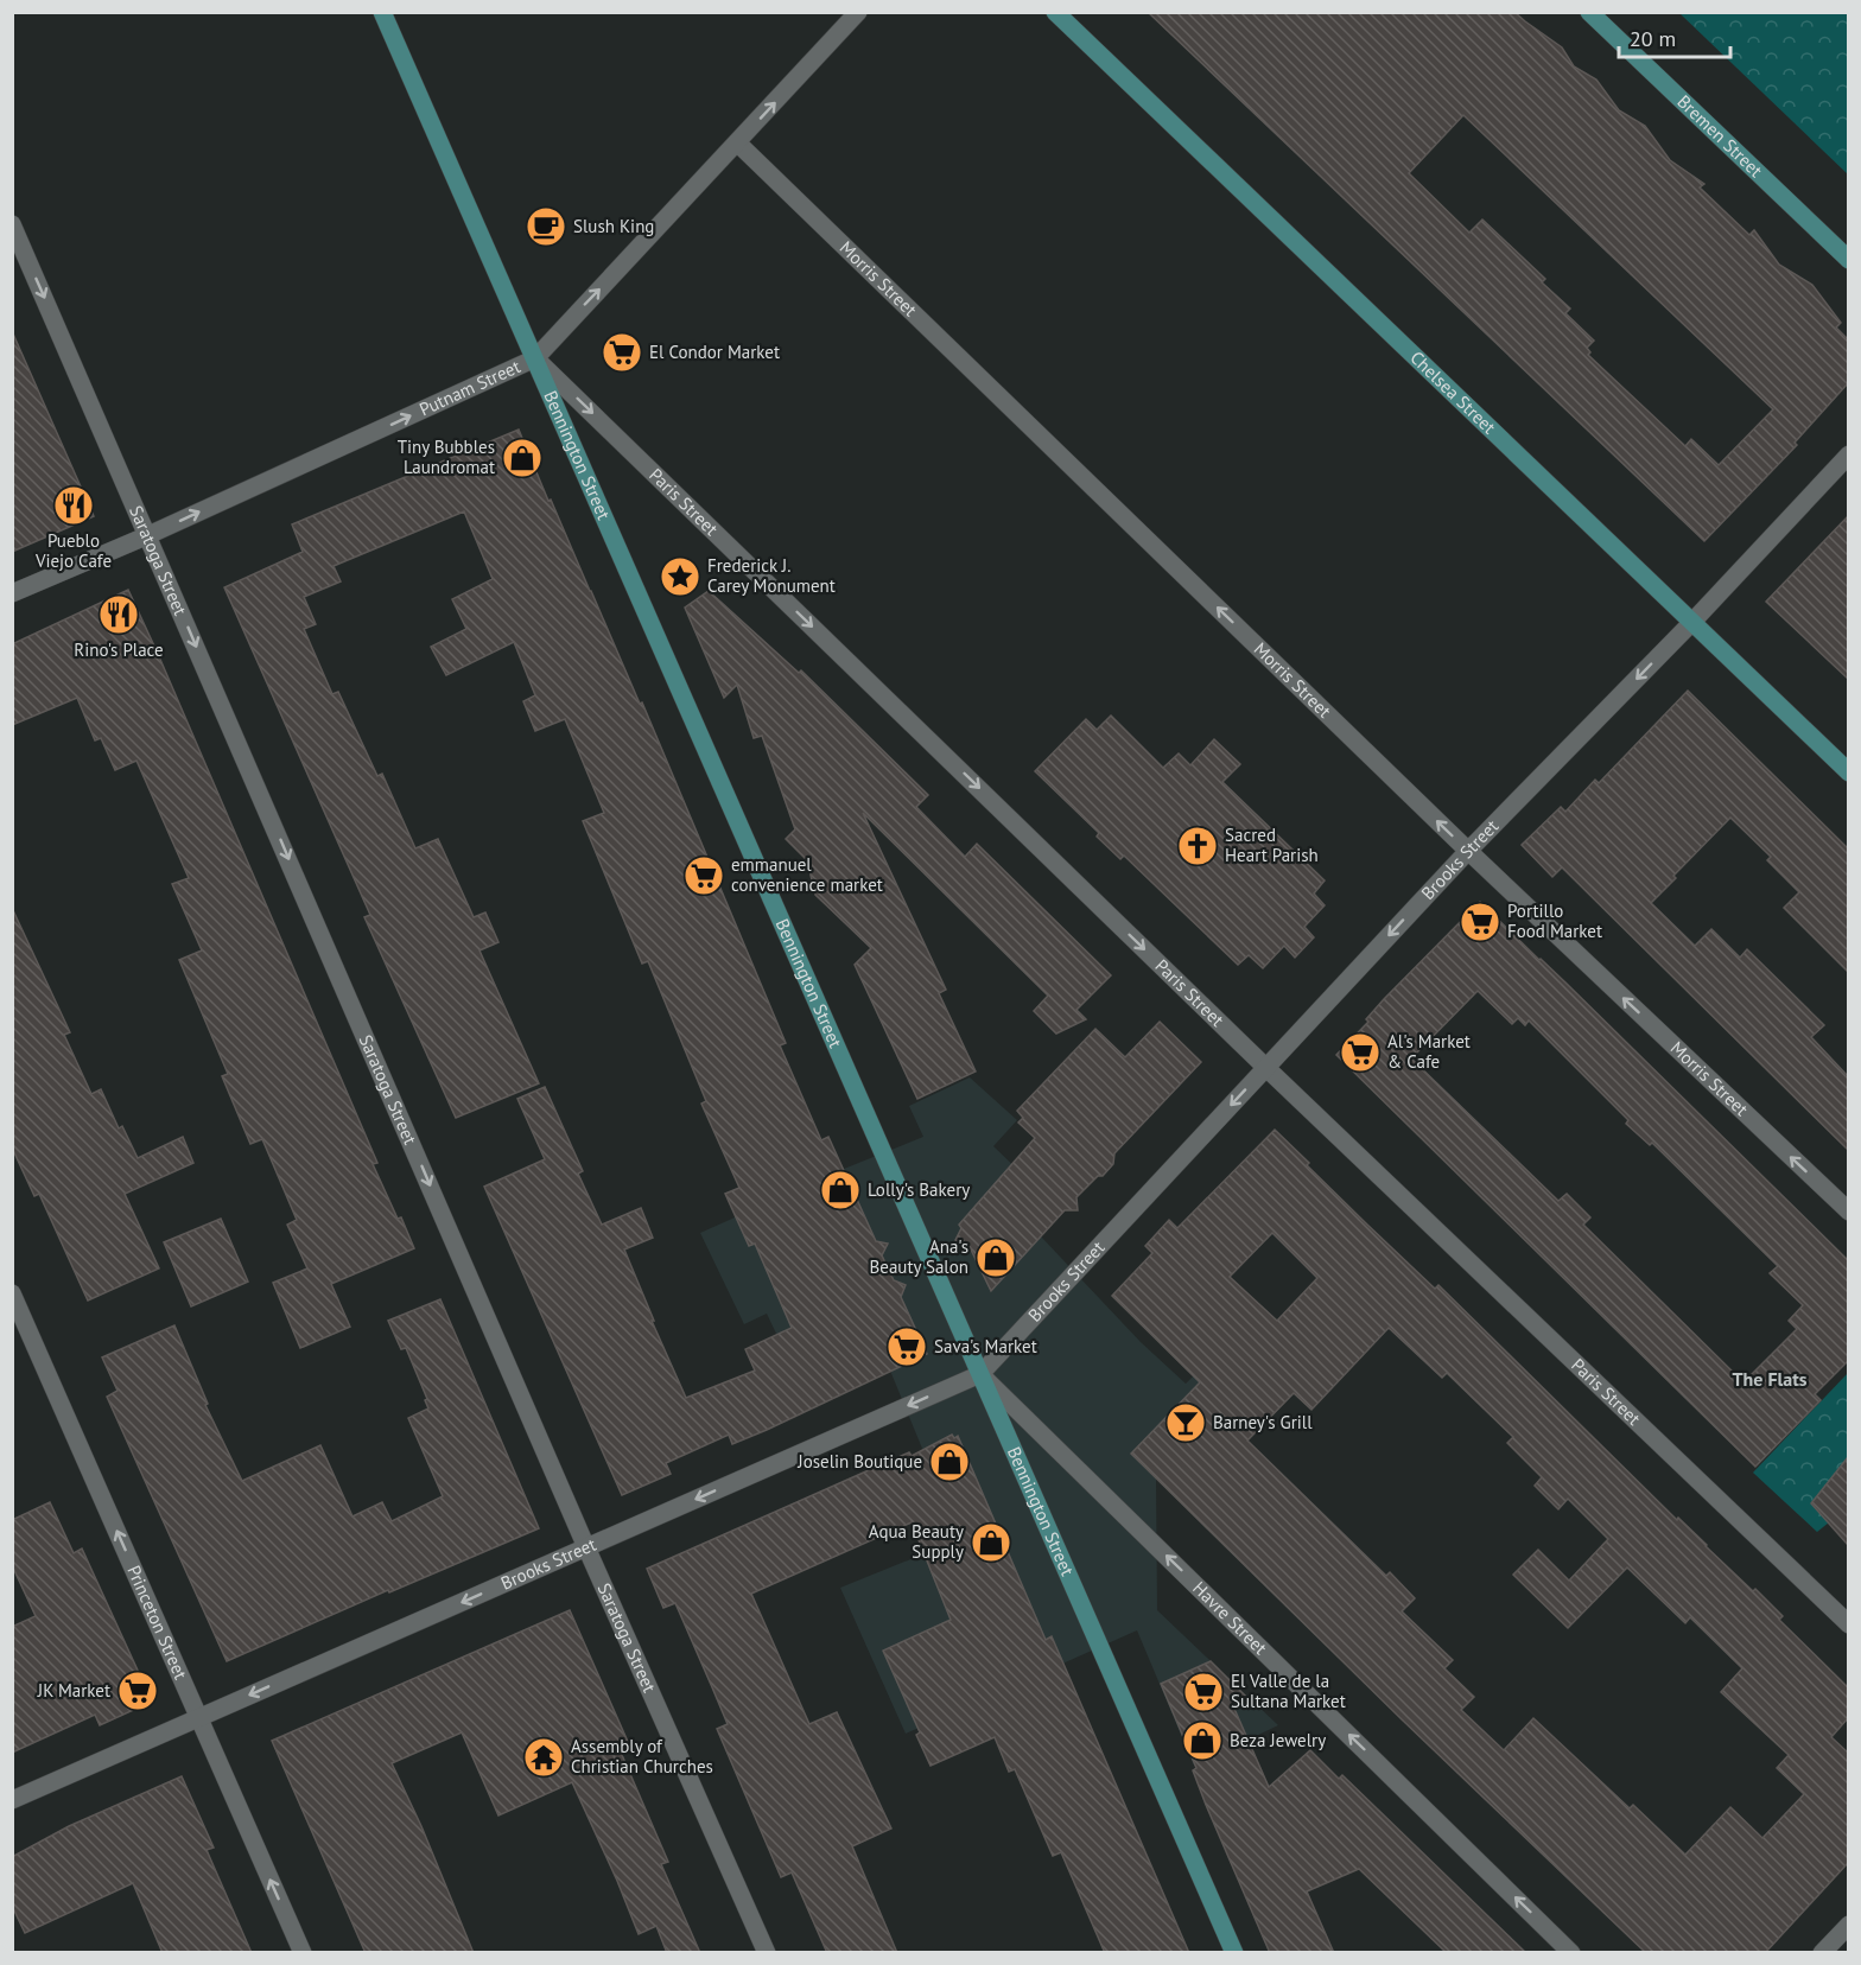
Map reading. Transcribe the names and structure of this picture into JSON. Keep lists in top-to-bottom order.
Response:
{
  "streets": {
    "main road": ["Bremen Street", "Chelsea Street", "Bennington Street"],
    "street": [
      "Morris Street",
      "Putnam Street",
      "Paris Street",
      "Saratoga Street",
      "Brooks Street",
      "Havre Street",
      "Princeton Street"
    ]
  },
  "crossings": [
    ["Morris Street", "Putnam Street"],
    ["Morris Street", "Brooks Street"],
    ["Putnam Street", "Bennington Street"],
    ["Putnam Street", "Paris Street"],
    ["Putnam Street", "Saratoga Street"],
    ["Chelsea Street", "Brooks Street"],
    ["Bennington Street", "Paris Street"],
    ["Bennington Street", "Brooks Street"],
    ["Bennington Street", "Havre Street"],
    ["Paris Street", "Brooks Street"],
    ["Saratoga Street", "Brooks Street"],
    ["Brooks Street", "Havre Street"],
    ["Brooks Street", "Princeton Street"]
  ],
  "one_way": [
    "Morris Street",
    "Putnam Street",
    "Paris Street",
    "Saratoga Street",
    "Brooks Street",
    "Havre Street",
    "Princeton Street"
  ],
  "districts": ["The Flats"],
  "places": {
    "cafe": ["Slush King"],
    "supermarket": [
      "El Condor Market",
      "emmanuel convenience market",
      "Portillo Food Market",
      "Al's Market & Cafe",
      "Sava's Market",
      "JK Market",
      "El Valle de la Sultana Market"
    ],
    "shop": [
      "Tiny Bubbles Laundromat",
      "Lolly's Bakery",
      "Ana's Beauty Salon",
      "Joselin Boutique",
      "Aqua Beauty Supply",
      "Beza Jewelry"
    ],
    "restaurant": ["Pueblo Viejo Cafe", "Rino's Place"],
    "place": ["Frederick J. Carey Monument"],
    "church": ["Sacred Heart Parish"],
    "bar": ["Barney's Grill"],
    "temple": ["Assembly of Christian Churches"]
  },
  "scale_bar": "20 m"
}
